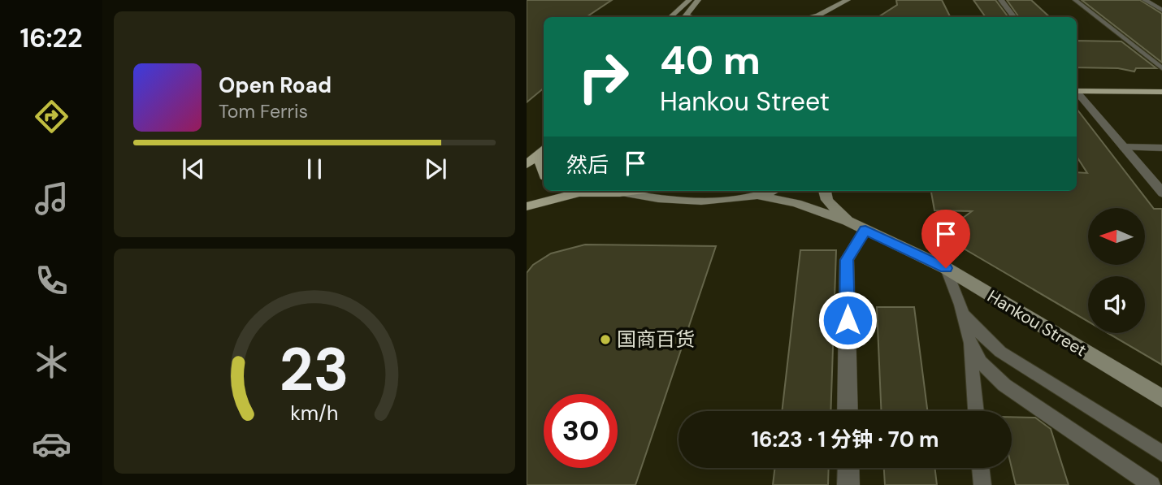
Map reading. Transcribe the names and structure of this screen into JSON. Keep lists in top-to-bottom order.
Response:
{
  "streets": {
    "main road": ["Hankou Street"]
  },
  "places": ["国商百货"],
  "north": "left",
  "page": {
    "tabs": "16:22",
    "turn": ["40 m", "Hankou Street"],
    "song": ["Open Road", "Tom Ferris"],
    "then": "然后",
    "limit": "30",
    "trip": "16:23 · 1 分钟 · 70 m",
    "gauge": ["23", "km/h"]
  }
}
